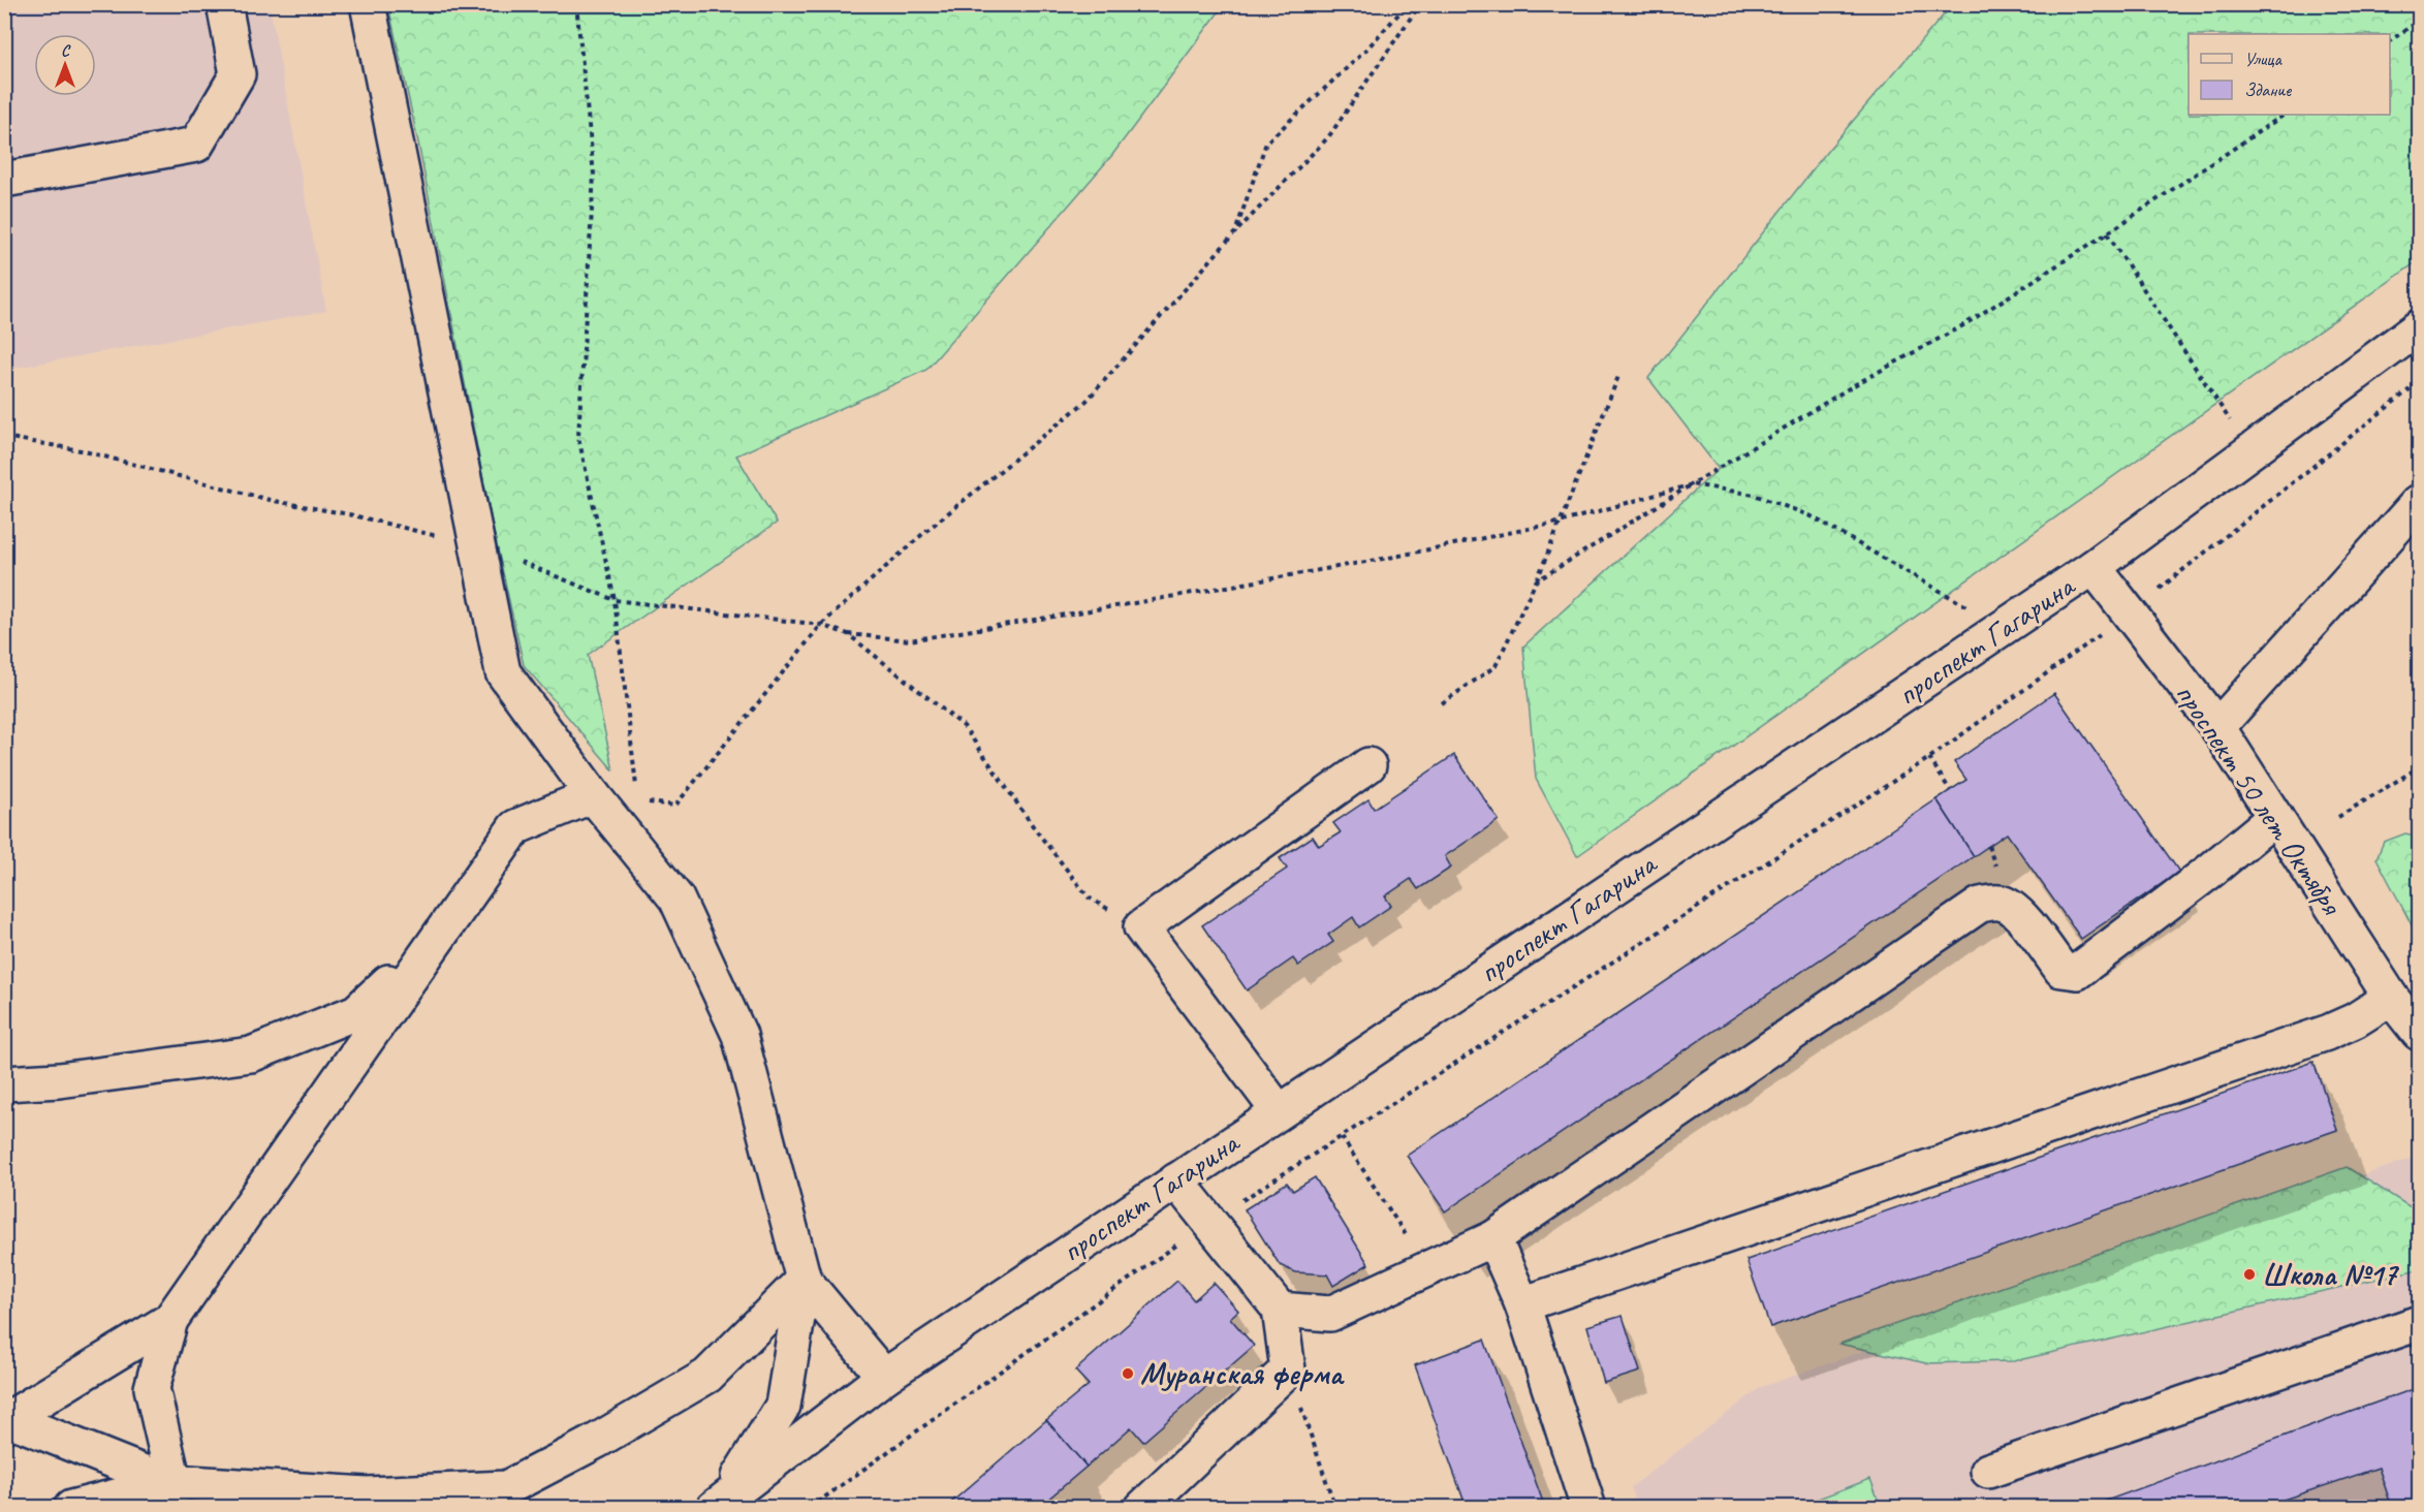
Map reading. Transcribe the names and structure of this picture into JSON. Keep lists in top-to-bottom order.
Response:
{
  "streets": {
    "street": ["проспект Гагарина", "проспект 50 лет Октября"]
  },
  "crossings": [
    ["проспект Гагарина", "проспект 50 лет Октября"]
  ],
  "places": ["Школа №17", "Муранская ферма"],
  "legend": ["Улица", "Здание"],
  "north": "top"
}
